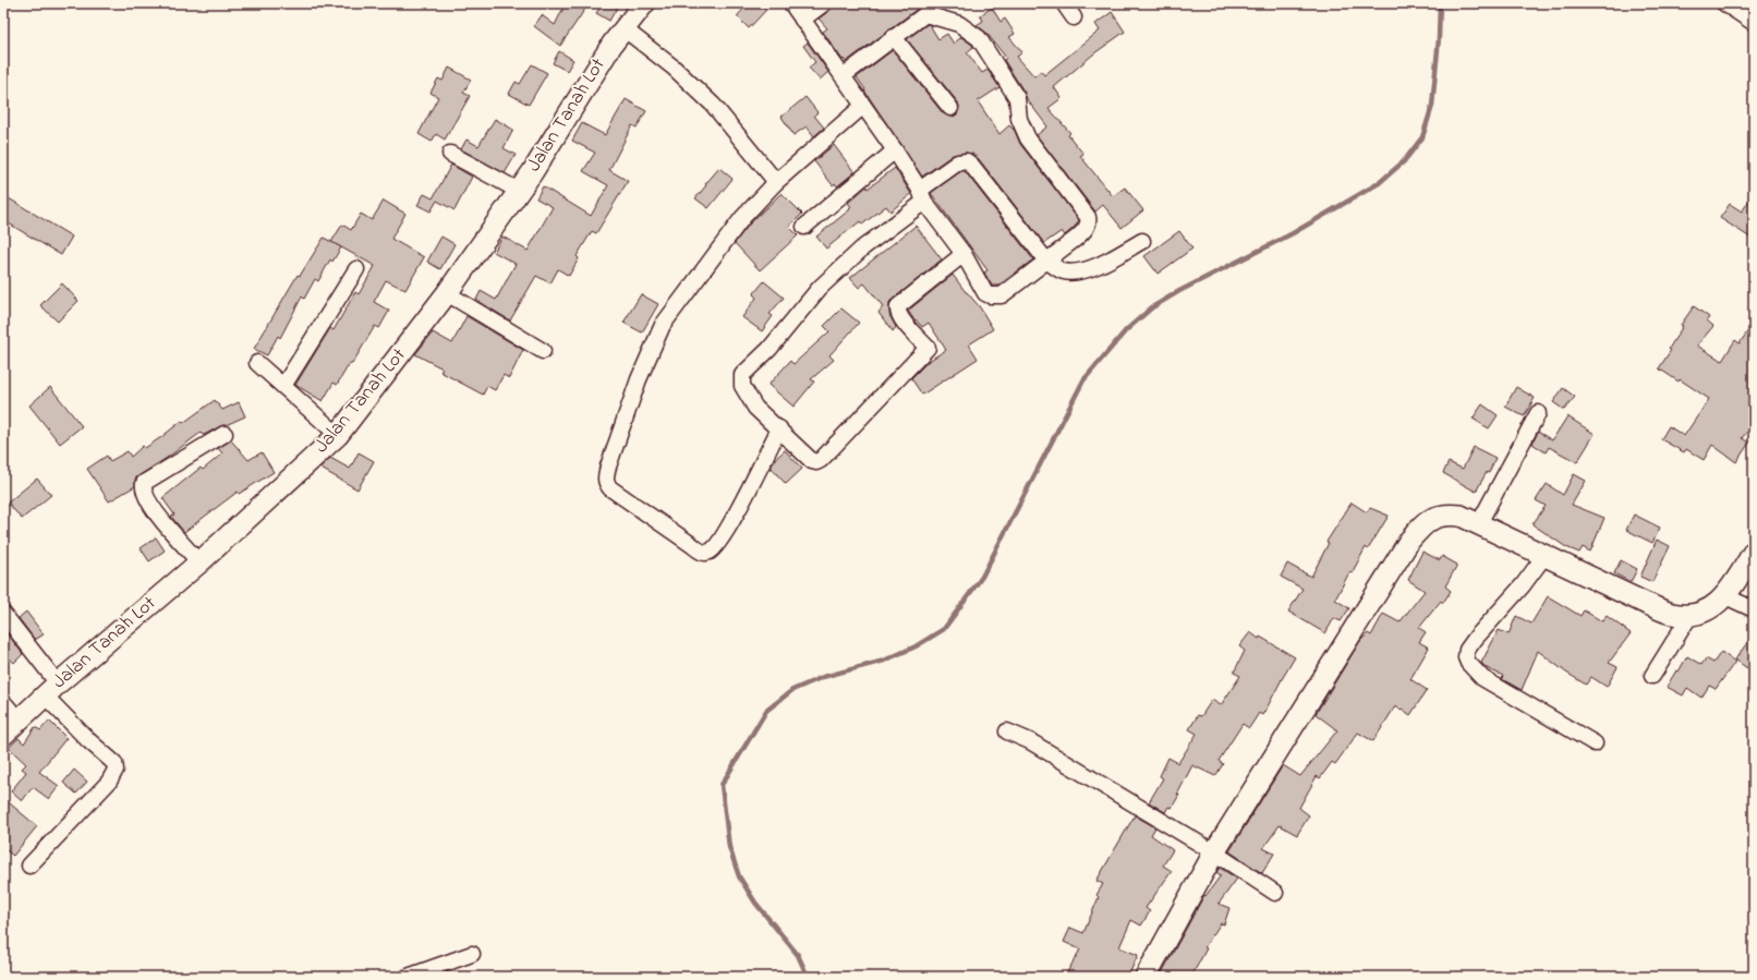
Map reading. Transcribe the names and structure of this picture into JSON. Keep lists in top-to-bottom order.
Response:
{
  "streets": {
    "main road": ["Jalan Tanah Lot"]
  }
}
